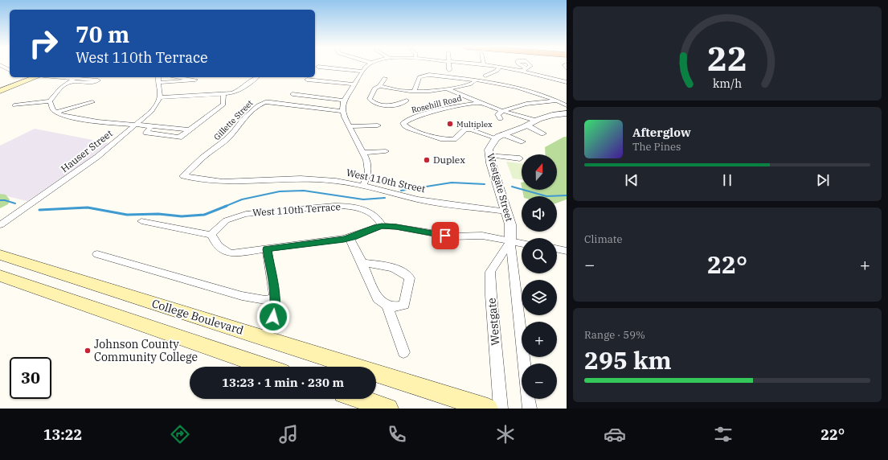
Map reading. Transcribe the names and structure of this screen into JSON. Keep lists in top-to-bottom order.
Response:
{
  "streets": {
    "main road": ["College Boulevard"],
    "street": [
      "Rosehill Road",
      "Gillette Street",
      "Hauser Street",
      "West 110th Street",
      "Westgate Street",
      "West 110th Terrace",
      "Westgate"
    ]
  },
  "crossings": [
    ["Rosehill Road", "Westgate Street"],
    ["Gillette Street", "West 110th Street"],
    ["West 110th Street", "Westgate Street"],
    ["Westgate Street", "Westgate"]
  ],
  "places": ["Multiplex", "Duplex", "Johnson County Community College"],
  "north": "top",
  "page": {
    "turn": ["70 m", "West 110th Terrace"],
    "song": ["Afterglow", "The Pines"],
    "map_buttons": ["+", "−"],
    "tile": [
      "Climate",
      ["Range · 59%", "295 km"]
    ],
    "heat": ["−", "22°", "+"],
    "limit": "30",
    "trip": "13:23 · 1 min · 230 m",
    "tabs": ["13:22", "22°"],
    "gauge": ["22", "km/h"]
  }
}
